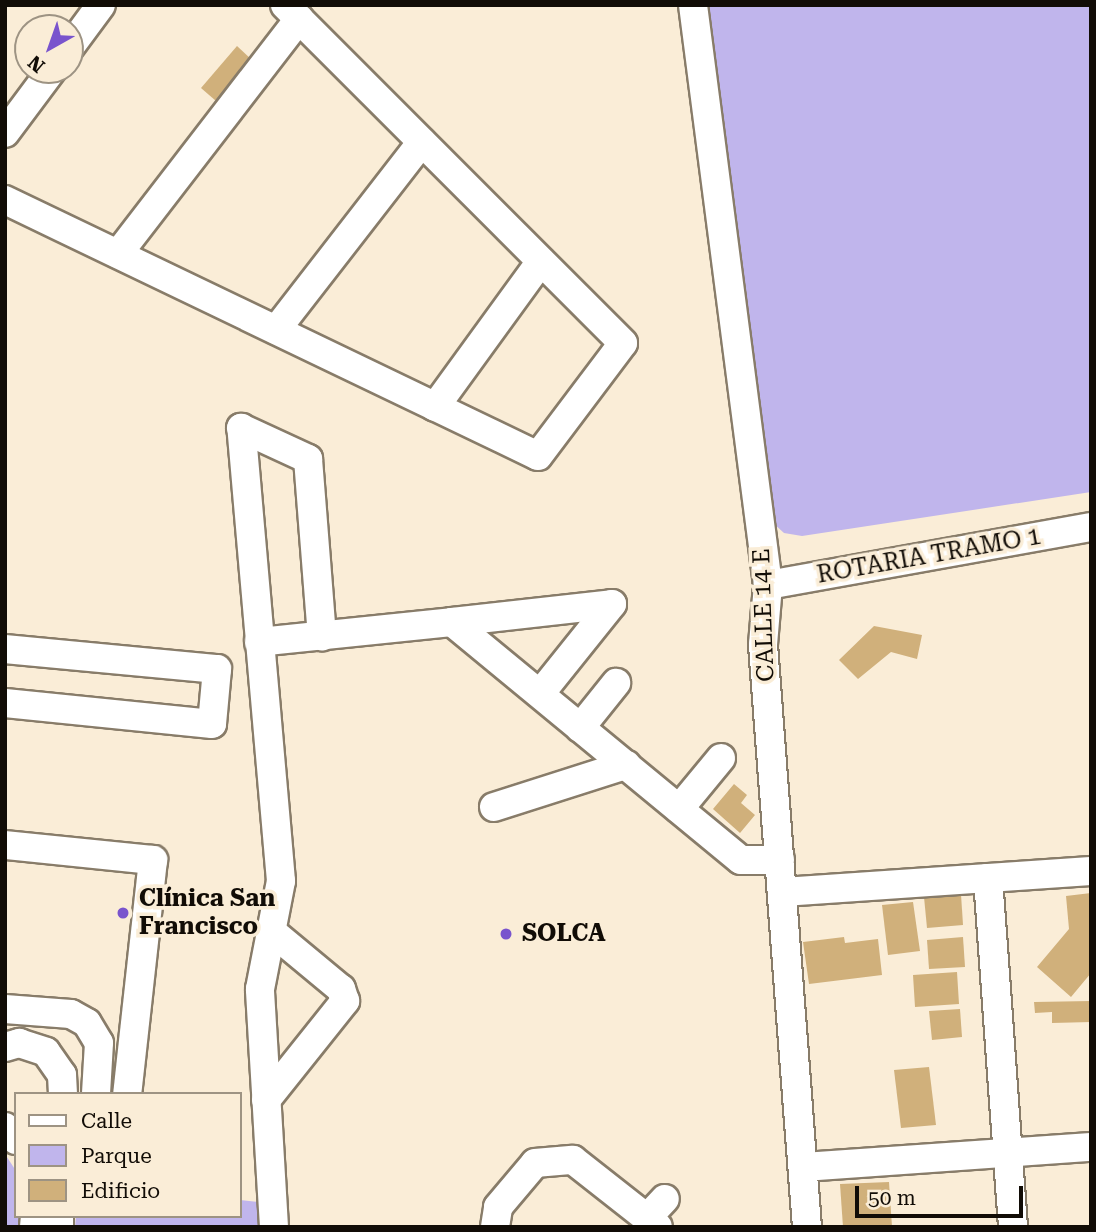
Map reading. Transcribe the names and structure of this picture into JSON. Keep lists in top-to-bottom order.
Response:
{
  "streets": {
    "street": ["ROTARIA TRAMO 1", "CALLE 14 E"]
  },
  "crossings": [
    ["ROTARIA TRAMO 1", "CALLE 14 E"]
  ],
  "places": ["Clínica San Francisco", "SOLCA"],
  "legend": ["Calle", "Parque", "Edificio"],
  "scale_bar": "50 m",
  "north": "bottom left"
}
